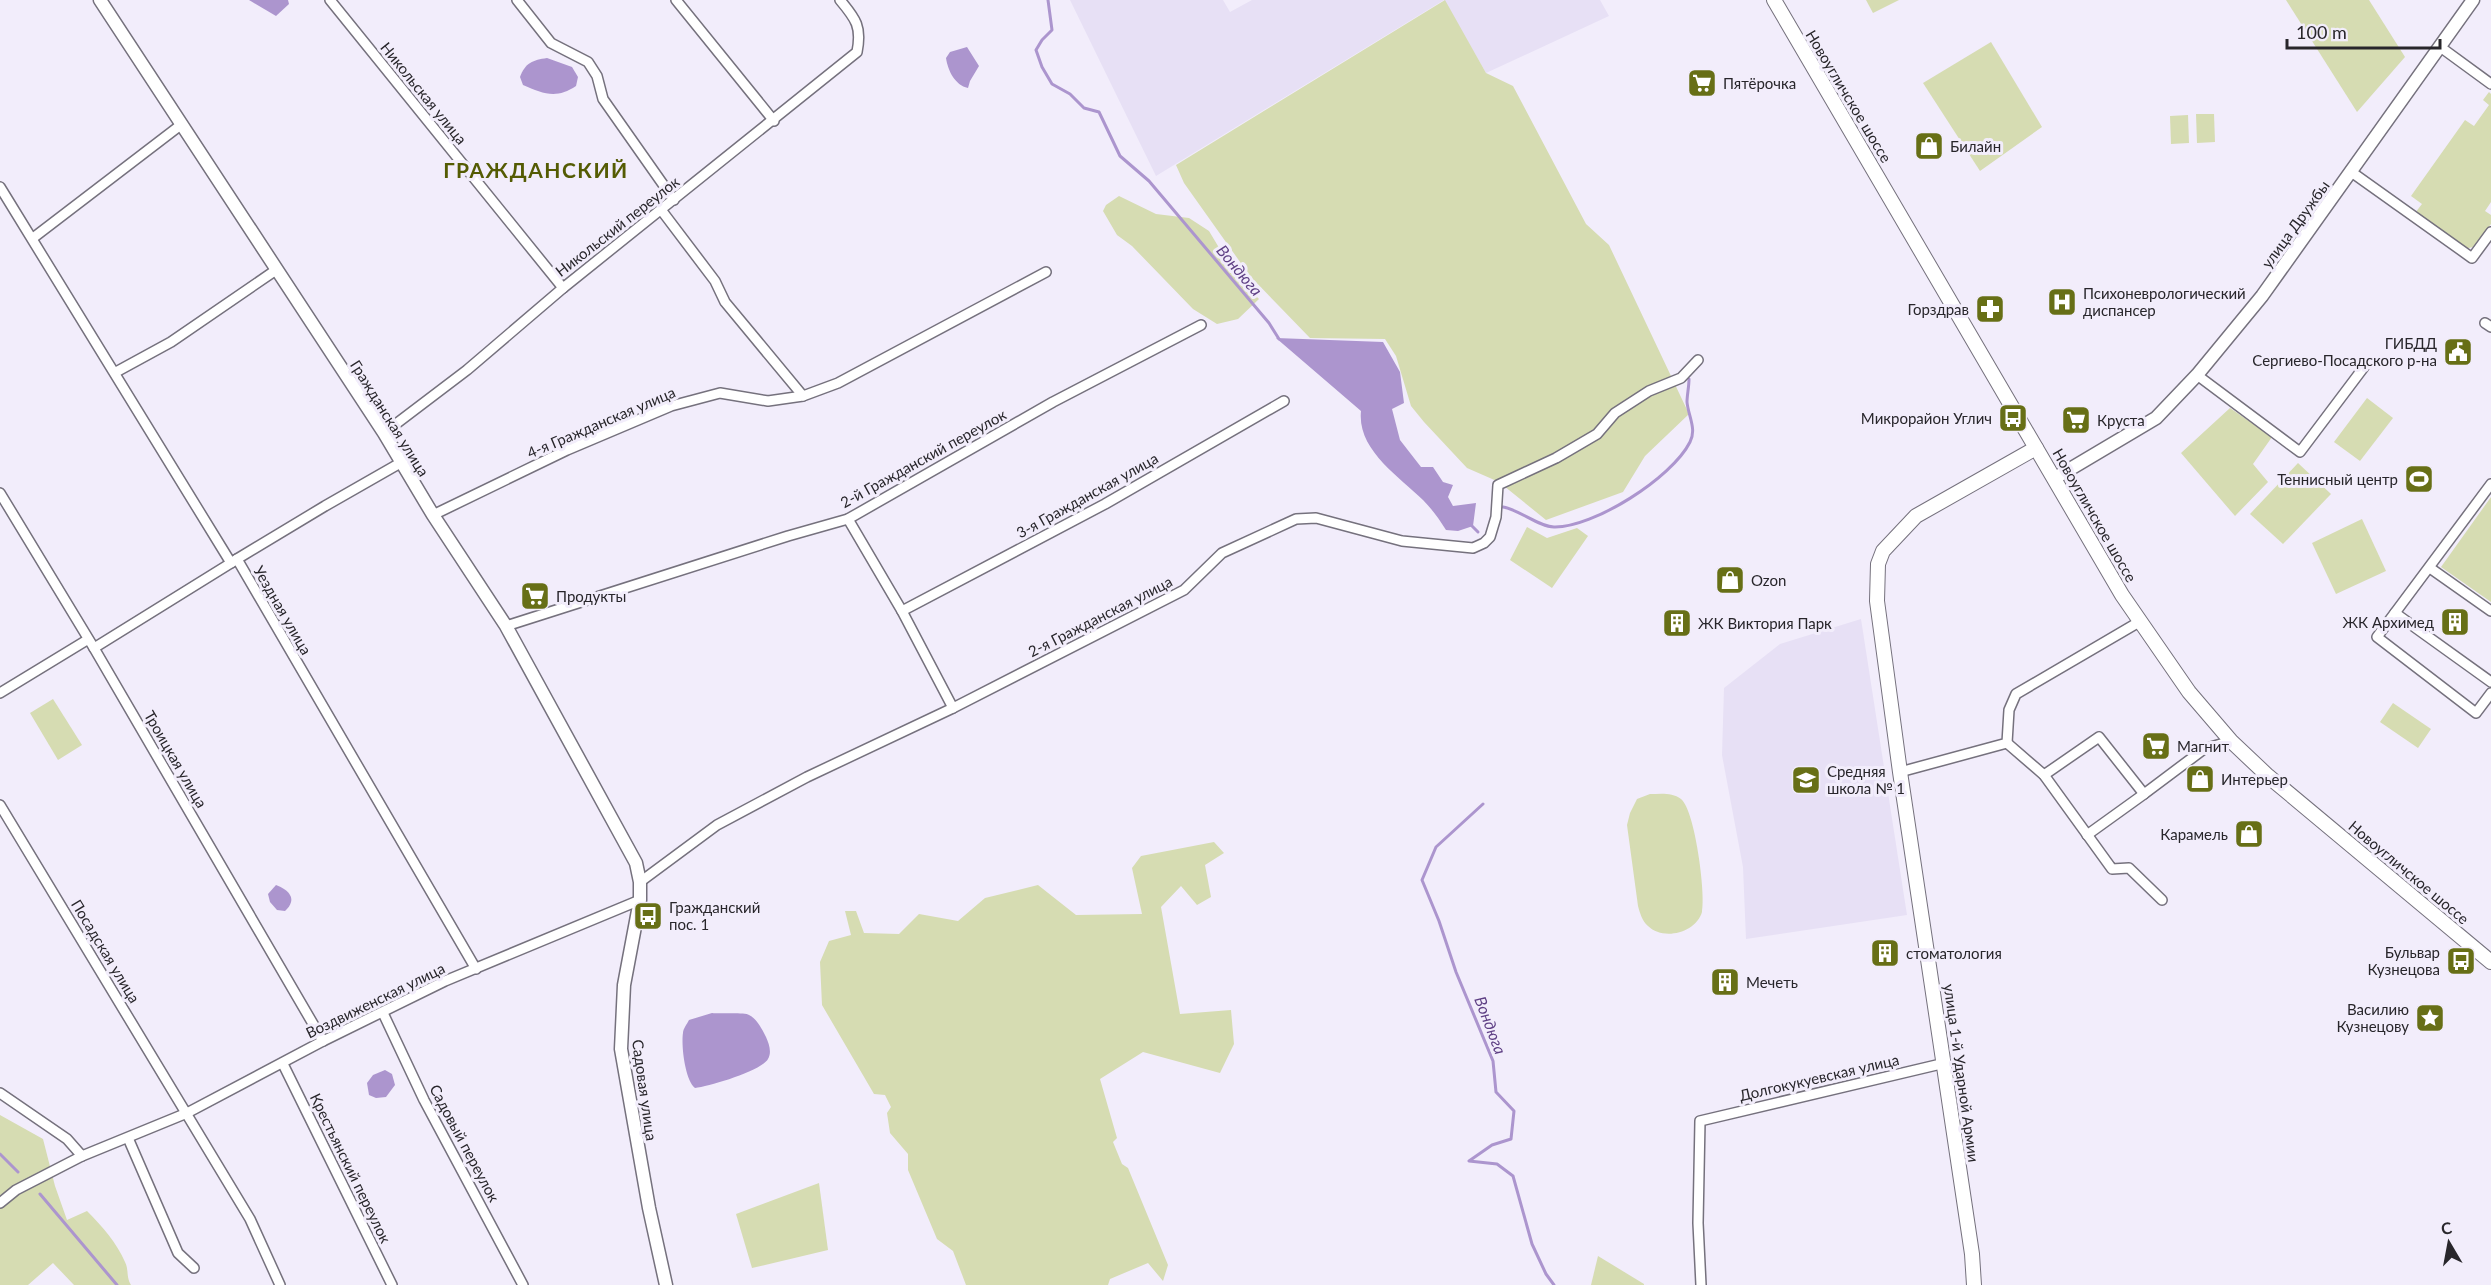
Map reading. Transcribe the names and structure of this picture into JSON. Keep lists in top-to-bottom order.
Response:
{
  "streets": {
    "main road": ["Новоугличское шоссе", "улица 1-й Ударной Армии"],
    "street": [
      "Никольская улица",
      "улица Дружбы",
      "Никольский переулок",
      "Гражданская улица",
      "4-я Гражданская улица",
      "2-й Гражданский переулок",
      "3-я Гражданская улица",
      "Уездная улица",
      "2-я Гражданская улица",
      "Троицкая улица",
      "Посадская улица",
      "Воздвиженская улица",
      "Долгокукуевская улица",
      "Садовая улица",
      "Садовый переулок",
      "Крестьянский переулок"
    ]
  },
  "crossings": [
    ["Никольская улица", "Никольский переулок"],
    ["Новоугличское шоссе", "улица Дружбы"],
    ["Новоугличское шоссе", "улица 1-й Ударной Армии"],
    ["Никольский переулок", "Гражданская улица"],
    ["Гражданская улица", "4-я Гражданская улица"],
    ["Гражданская улица", "2-й Гражданский переулок"],
    ["Гражданская улица", "Садовая улица"],
    ["Уездная улица", "Воздвиженская улица"],
    ["2-я Гражданская улица", "Садовая улица"],
    ["Троицкая улица", "Воздвиженская улица"],
    ["Посадская улица", "Воздвиженская улица"],
    ["Воздвиженская улица", "Садовая улица"],
    ["Воздвиженская улица", "Садовый переулок"],
    ["Воздвиженская улица", "Крестьянский переулок"],
    ["улица 1-й Ударной Армии", "Долгокукуевская улица"]
  ],
  "districts": ["ГРАЖДАНСКИЙ"],
  "water": ["Вондюга"],
  "places": {
    "supermarket": [
      "Пятёрочка",
      "Круста",
      "Продукты",
      "Магнит"
    ],
    "shop": [
      "Билайн",
      "Ozon",
      "Интерьер",
      "Карамель"
    ],
    "hospital": ["Психоневрологический диспансер"],
    "pharmacy": ["Горздрав"],
    "public building": ["ГИБДД Сергиево-Посадского р-на"],
    "bus stop": ["Микрорайон Углич", "Гражданский пос. 1", "Бульвар Кузнецова"],
    "sports": ["Теннисный центр"],
    "building": [
      "ЖК Архимед",
      "ЖК Виктория Парк",
      "стоматология",
      "Мечеть"
    ],
    "school or university": ["Средняя школа № 1"],
    "place": ["Василию Кузнецову"]
  },
  "scale_bar": "100 m",
  "north": "top"
}
